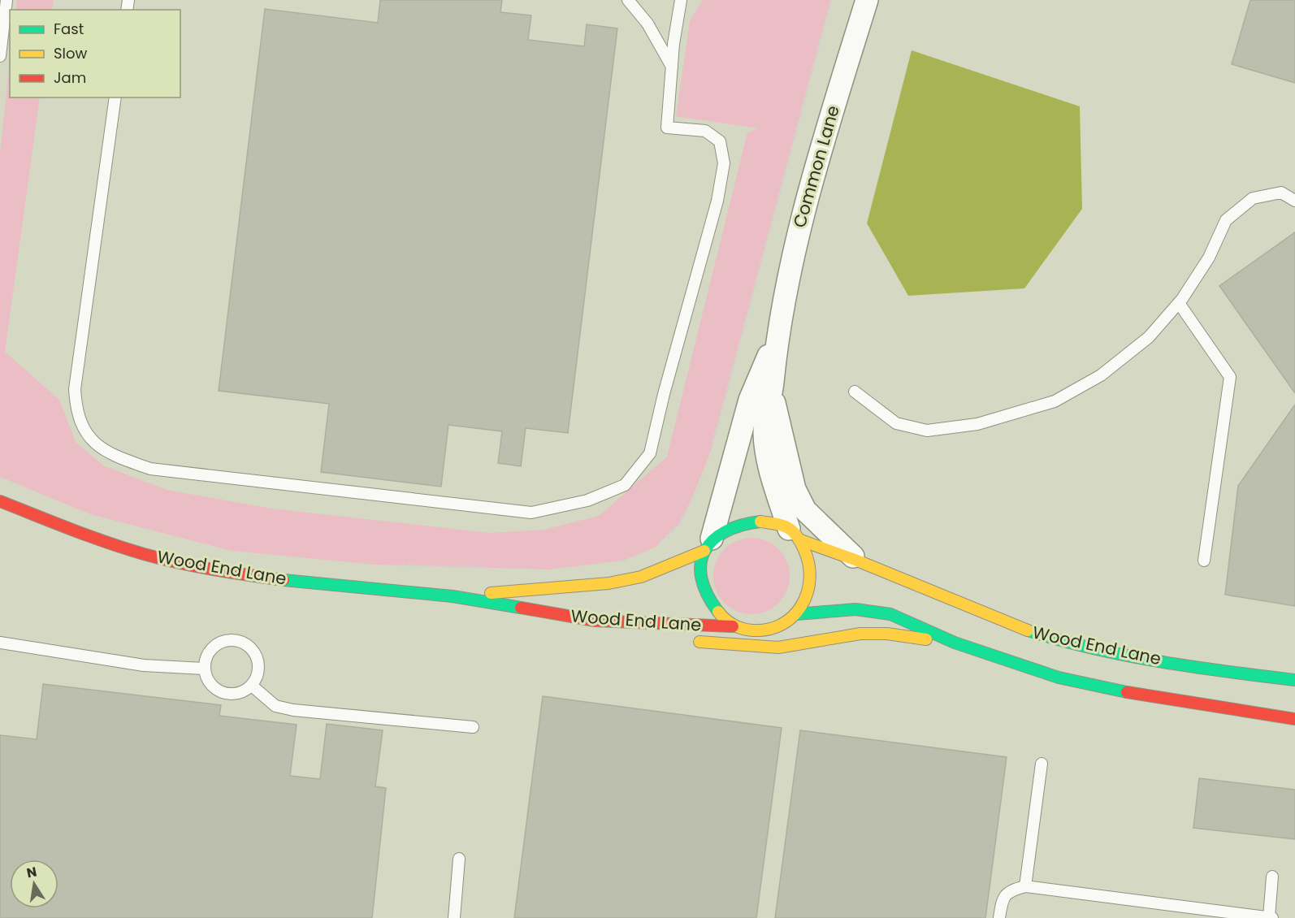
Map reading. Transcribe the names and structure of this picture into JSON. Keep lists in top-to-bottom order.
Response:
{
  "streets": {
    "street": ["Common Lane", "Wood End Lane"]
  },
  "crossings": [
    ["Common Lane", "Wood End Lane"]
  ],
  "legend": ["Fast", "Slow", "Jam"],
  "north": "top"
}
